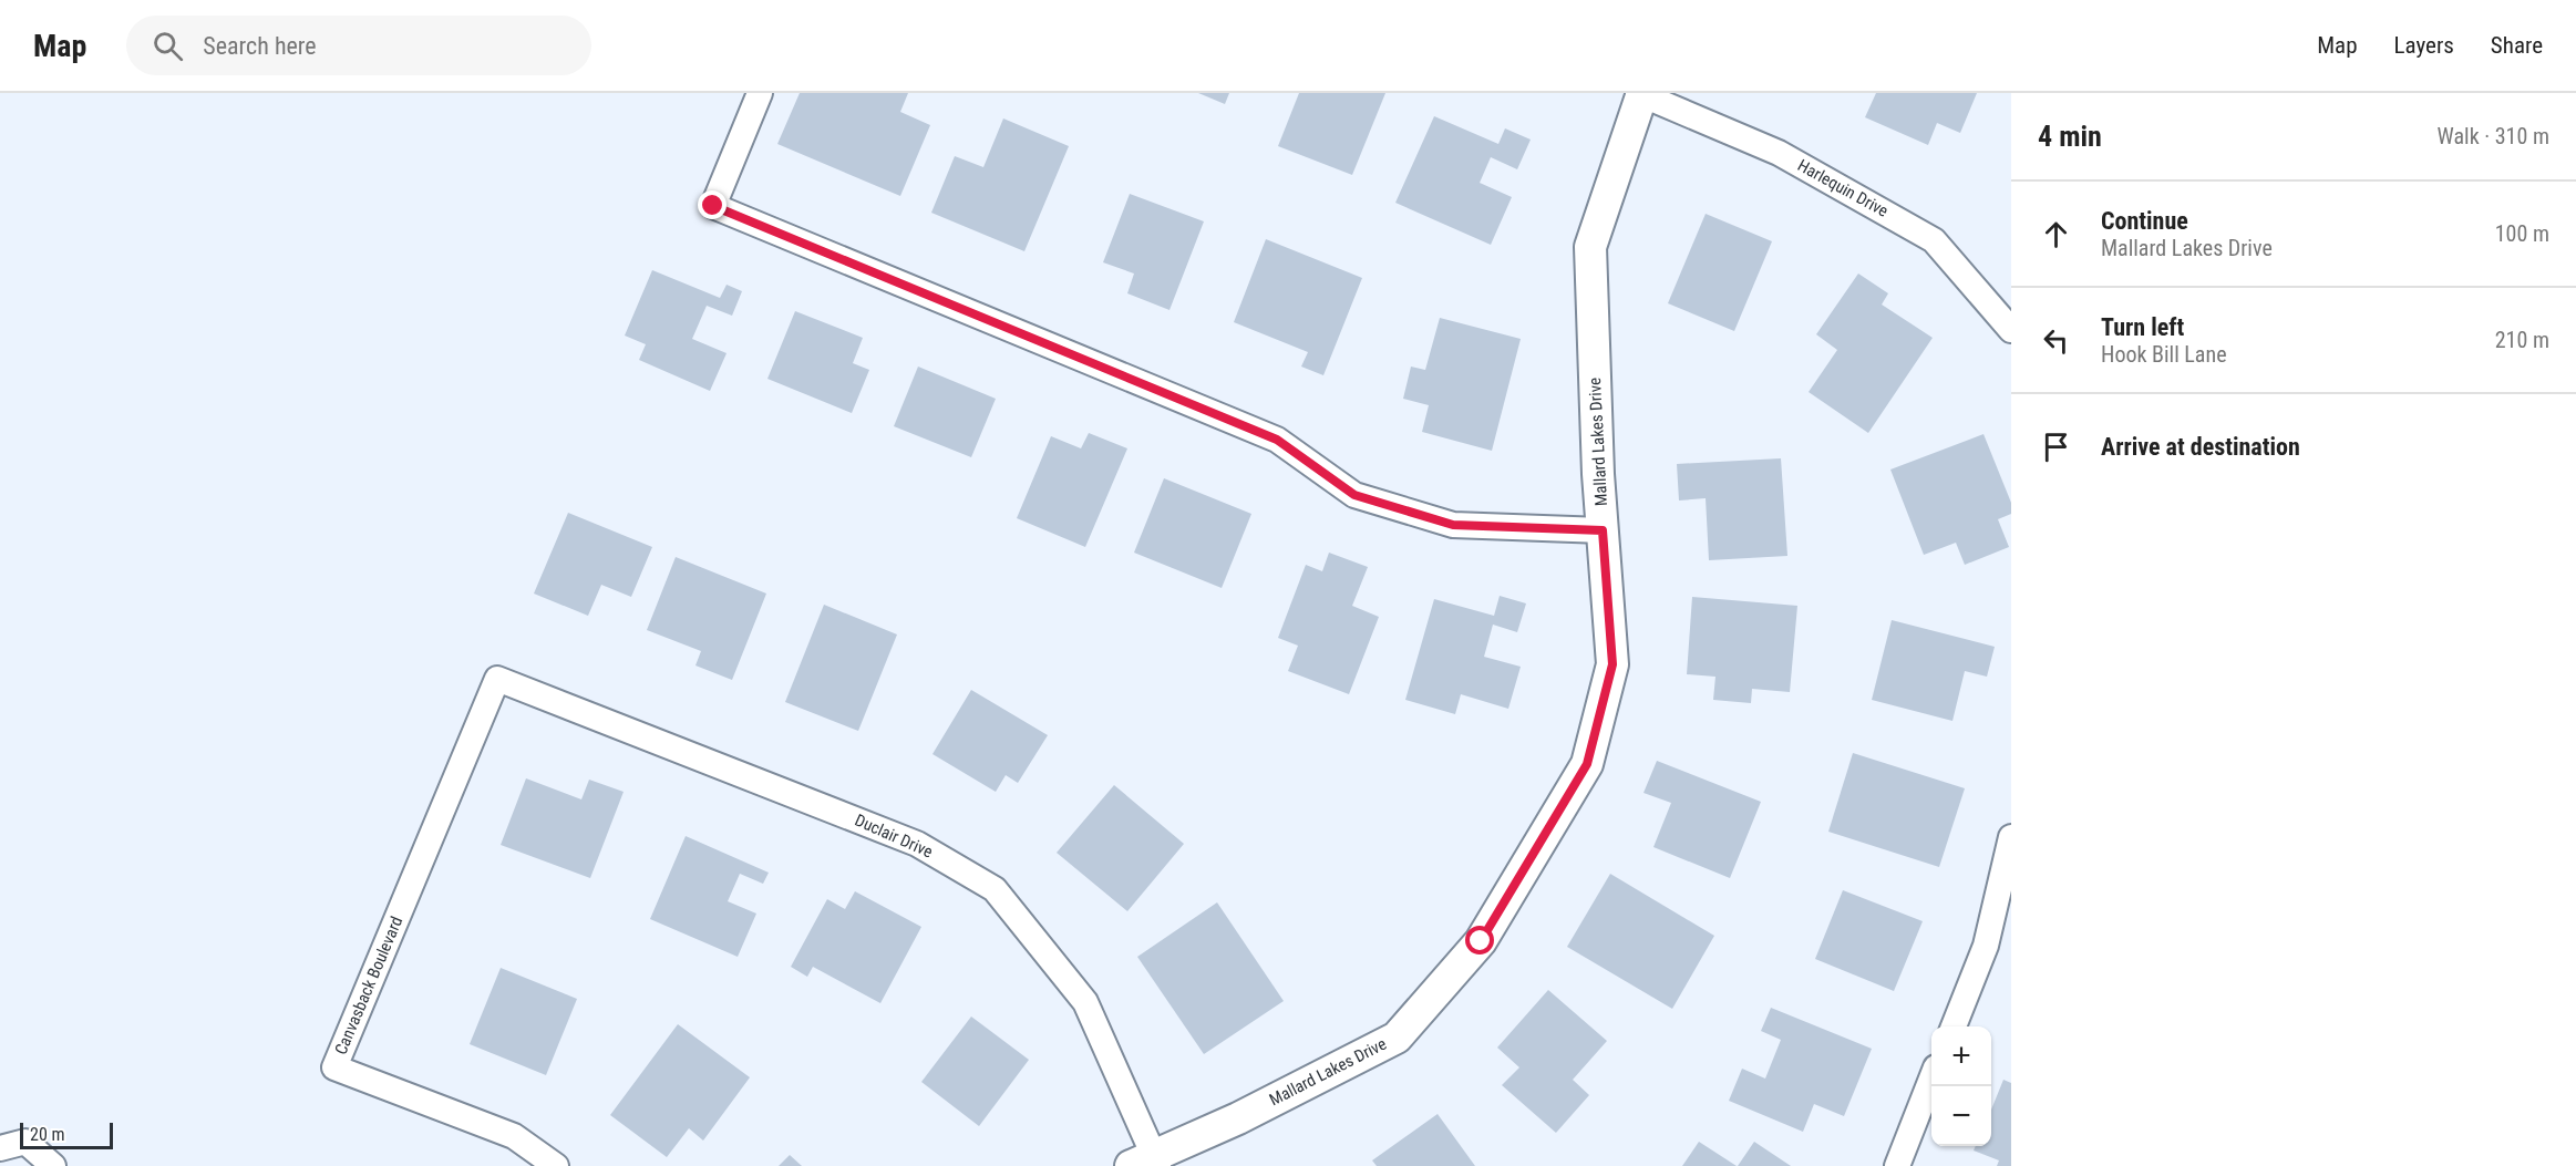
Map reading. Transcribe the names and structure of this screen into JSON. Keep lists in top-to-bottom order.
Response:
{
  "streets": {
    "street": [
      "Harlequin Drive",
      "Mallard Lakes Drive",
      "Duclair Drive",
      "Canvasback Boulevard"
    ]
  },
  "crossings": [
    ["Harlequin Drive", "Mallard Lakes Drive"],
    ["Mallard Lakes Drive", "Duclair Drive"],
    ["Duclair Drive", "Canvasback Boulevard"]
  ],
  "scale_bar": "20 m",
  "page": {
    "header": "Map",
    "search": "Search here",
    "nav": ["Map", "Layers", "Share"],
    "heading": ["4 min", "Walk · 310 m"],
    "list": [
      ["Continue", "Mallard Lakes Drive", "100 m"],
      ["Turn left", "Hook Bill Lane", "210 m"],
      "Arrive at destination"
    ],
    "map_buttons": ["+", "−"],
    "scale": "20 m"
  }
}
